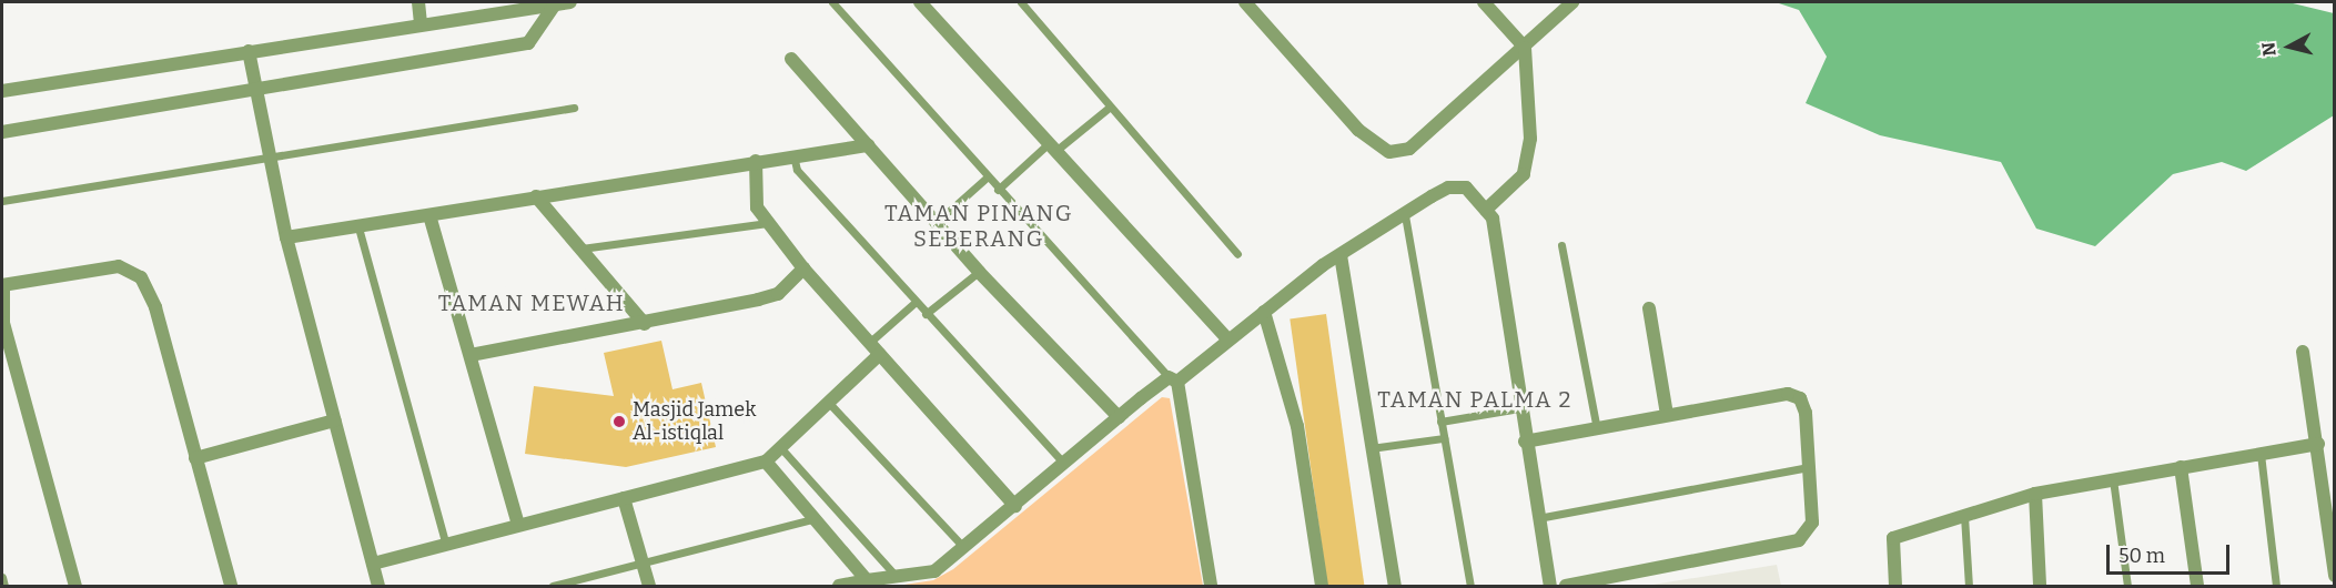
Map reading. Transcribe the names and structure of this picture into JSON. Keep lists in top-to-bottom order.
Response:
{
  "districts": ["TAMAN PINANG SEBERANG", "TAMAN MEWAH", "TAMAN PALMA 2"],
  "places": ["Masjid Jamek Al-istiqlal"],
  "scale_bar": "50 m",
  "north": "left"
}
